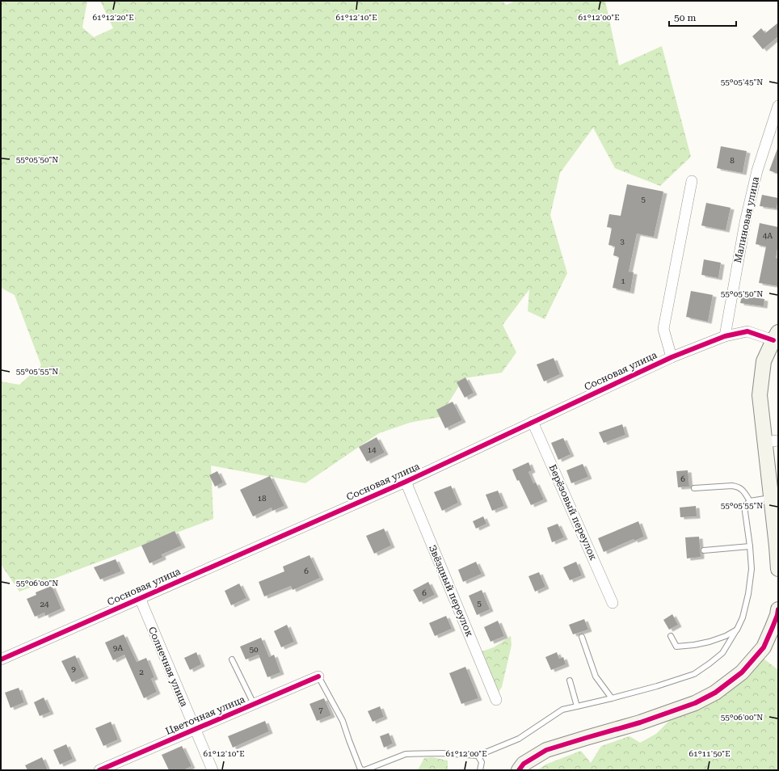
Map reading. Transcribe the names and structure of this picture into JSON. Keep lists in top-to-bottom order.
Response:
{
  "streets": {
    "street": [
      "Малиновая улица",
      "Сосновая улица",
      "Берёзовый переулок",
      "Звёздный переулок",
      "Солнечная улица",
      "Цветочная улица"
    ]
  },
  "crossings": [
    ["Малиновая улица", "Сосновая улица"],
    ["Сосновая улица", "Берёзовый переулок"],
    ["Сосновая улица", "Звёздный переулок"],
    ["Сосновая улица", "Солнечная улица"],
    ["Солнечная улица", "Цветочная улица"]
  ],
  "house_numbers": [
    "8",
    "5",
    "4А",
    "3",
    "1",
    "14",
    "6",
    "18",
    "6",
    "6",
    "5",
    "24",
    "9А",
    "50",
    "9",
    "2",
    "7"
  ],
  "scale_bar": "50 m",
  "coordinates": [
    "61°12'10\"E",
    "61°12'00\"E",
    "61°12'20\"E",
    "55°05'45\"N",
    "55°05'50\"N",
    "55°05'55\"N",
    "55°06'00\"N",
    "61°11'50\"E"
  ]
}
